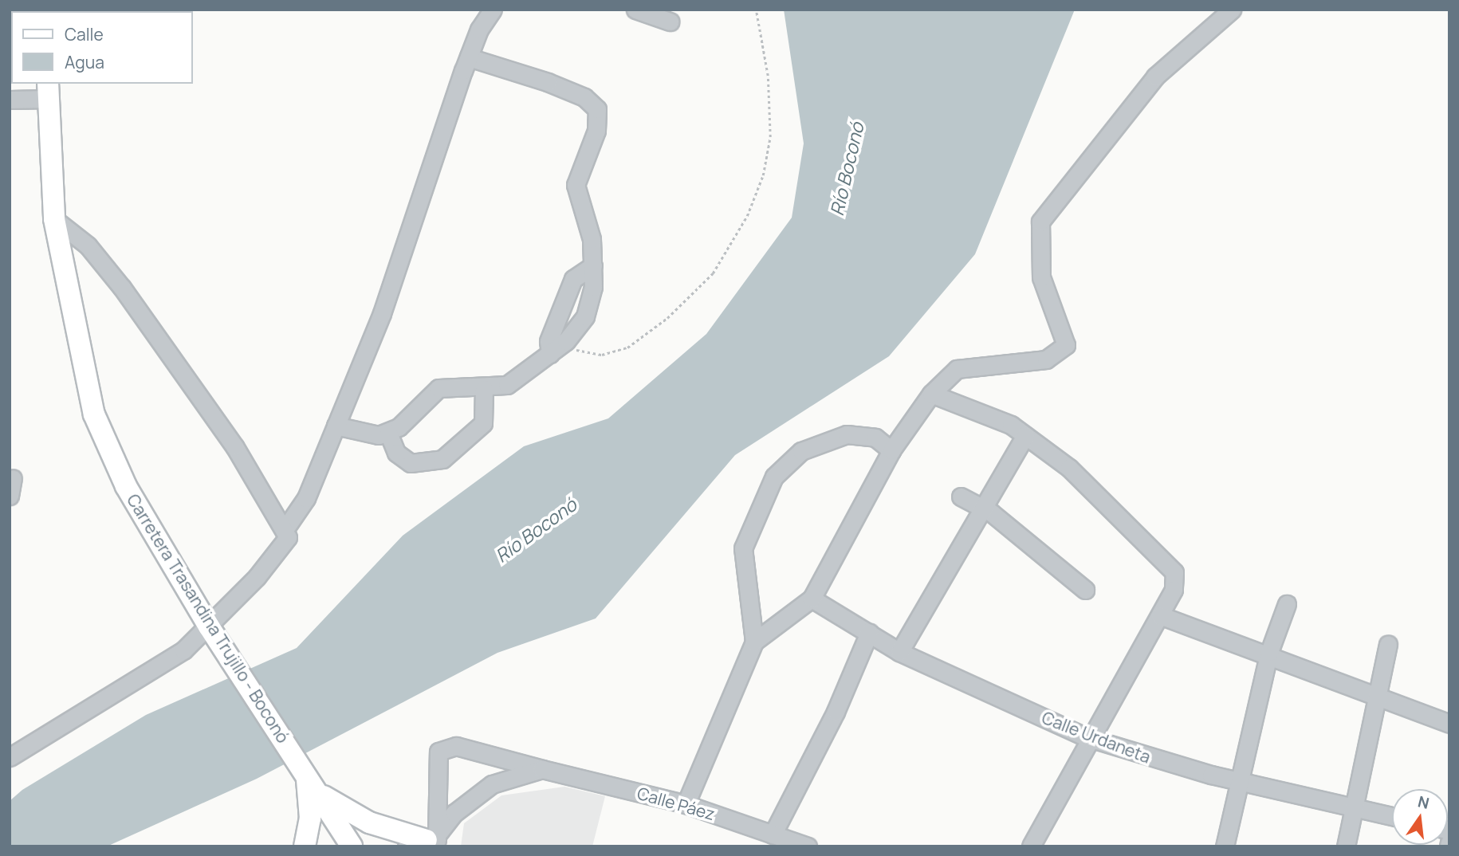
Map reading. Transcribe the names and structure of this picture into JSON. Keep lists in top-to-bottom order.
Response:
{
  "streets": {
    "main road": ["Carretera Trasandina Trujillo - Boconó"],
    "street": ["Calle Urdaneta", "Calle Páez"]
  },
  "water": ["Río Boconó"],
  "legend": ["Calle", "Agua"],
  "north": "top"
}
